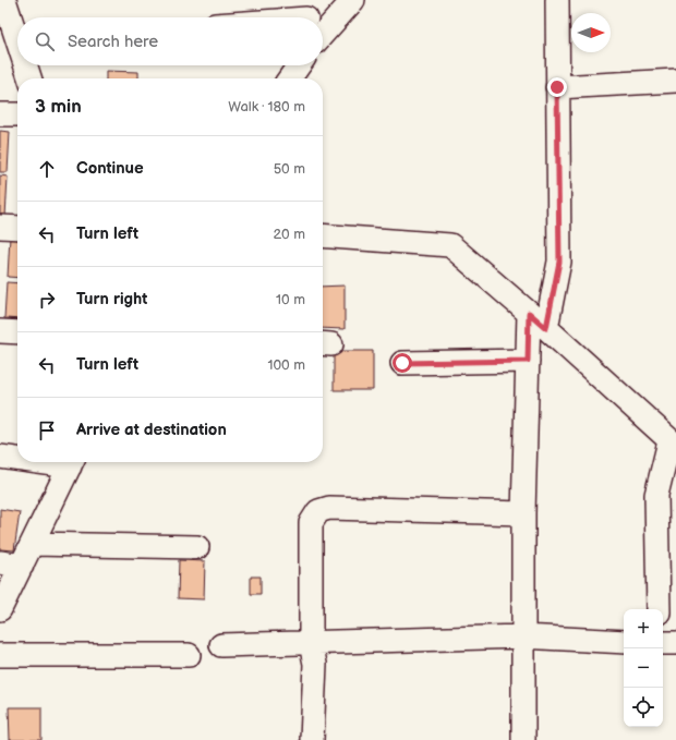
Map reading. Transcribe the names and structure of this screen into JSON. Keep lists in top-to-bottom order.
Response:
{
  "north": "right",
  "page": {
    "search": "Search here",
    "heading": ["3 min", "Walk · 180 m"],
    "list": [
      ["Continue", "50 m"],
      ["Turn left", "20 m"],
      ["Turn right", "10 m"],
      ["Turn left", "100 m"],
      "Arrive at destination"
    ],
    "map_buttons": ["+", "−"]
  }
}
